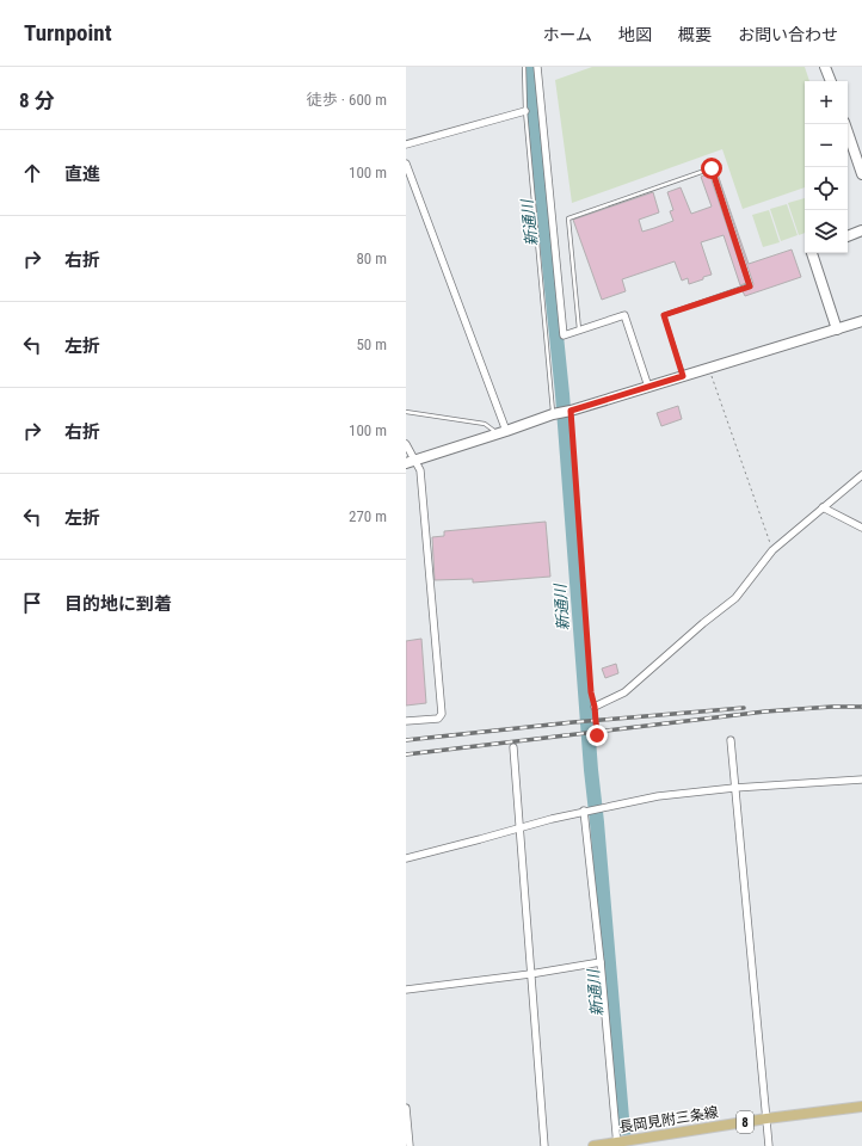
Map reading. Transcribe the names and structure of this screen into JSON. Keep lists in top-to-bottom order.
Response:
{
  "streets": {
    "main road": ["長岡見附三条線", "8"]
  },
  "water": ["新通川"],
  "page": {
    "header": "Turnpoint",
    "nav": [
      "ホーム",
      "地図",
      "概要",
      "お問い合わせ"
    ],
    "heading": ["8 分", "徒歩 · 600 m"],
    "map_buttons": ["+", "−"],
    "list": [
      ["直進", "100 m"],
      ["右折", "80 m"],
      ["左折", "50 m"],
      ["右折", "100 m"],
      ["左折", "270 m"],
      "目的地に到着"
    ]
  }
}
